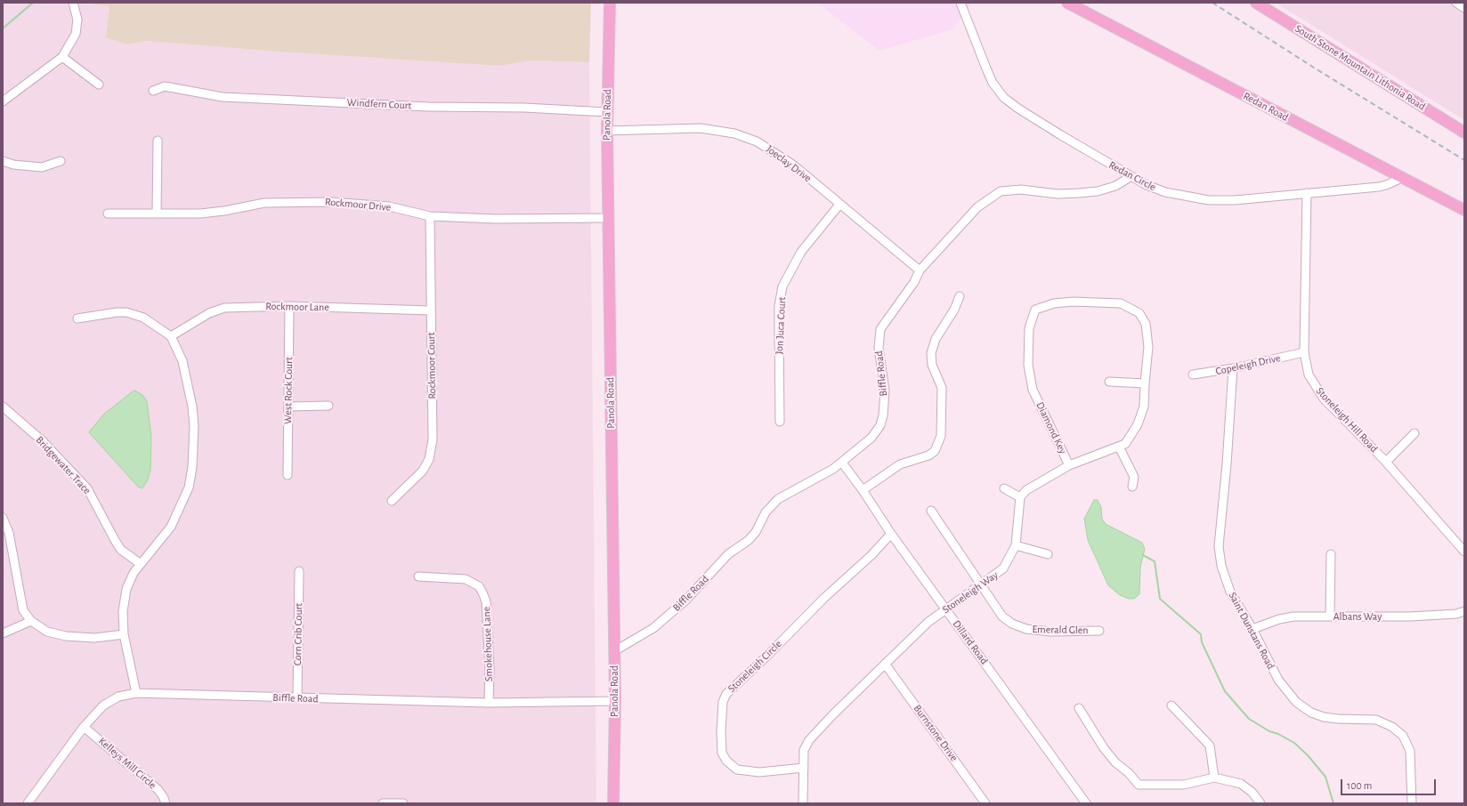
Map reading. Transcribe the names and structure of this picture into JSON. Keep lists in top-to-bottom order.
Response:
{
  "streets": {
    "main road": ["South Stone Mountain Lithonia Road", "Redan Road", "Panola Road"],
    "street": [
      "Windfern Court",
      "Joeclay Drive",
      "Redan Circle",
      "Rockmoor Drive",
      "Rockmoor Lane",
      "Jon Juca Court",
      "Copeleigh Drive",
      "Rockmoor Court",
      "Biffle Road",
      "West Rock Court",
      "Stoneleigh Hill Road",
      "Diamond Key",
      "Bridgewater Trace",
      "Stoneleigh Way",
      "Albans Way",
      "Emerald Glen",
      "Saint Dunstans Road",
      "Corn Crib Court",
      "Dillard Road",
      "Smokehouse Lane",
      "Stoneleigh Circle",
      "Burnstone Drive",
      "Kelleys Mill Circle"
    ]
  },
  "crossings": [
    ["Windfern Court", "Panola Road"],
    ["Redan Road", "Redan Circle"],
    ["Panola Road", "Joeclay Drive"],
    ["Panola Road", "Rockmoor Drive"],
    ["Panola Road", "Biffle Road"],
    ["Joeclay Drive", "Jon Juca Court"],
    ["Joeclay Drive", "Biffle Road"],
    ["Redan Circle", "Biffle Road"],
    ["Redan Circle", "Stoneleigh Hill Road"],
    ["Rockmoor Drive", "Rockmoor Court"],
    ["Rockmoor Lane", "Rockmoor Court"],
    ["Rockmoor Lane", "West Rock Court"],
    ["Copeleigh Drive", "Stoneleigh Hill Road"],
    ["Copeleigh Drive", "Saint Dunstans Road"],
    ["Biffle Road", "Corn Crib Court"],
    ["Biffle Road", "Dillard Road"],
    ["Biffle Road", "Smokehouse Lane"],
    ["Biffle Road", "Kelleys Mill Circle"],
    ["Stoneleigh Way", "Emerald Glen"],
    ["Stoneleigh Way", "Dillard Road"],
    ["Stoneleigh Way", "Stoneleigh Circle"],
    ["Stoneleigh Way", "Burnstone Drive"],
    ["Albans Way", "Saint Dunstans Road"],
    ["Dillard Road", "Stoneleigh Circle"]
  ],
  "scale_bar": "100 m"
}
